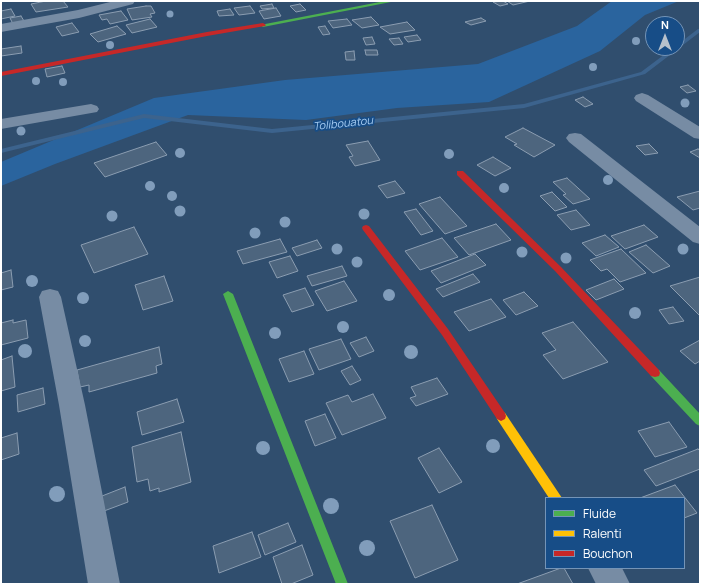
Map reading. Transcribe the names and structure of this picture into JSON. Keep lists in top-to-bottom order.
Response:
{
  "water": ["Tolibouatou"],
  "legend": ["Fluide", "Ralenti", "Bouchon"],
  "north": "top"
}
